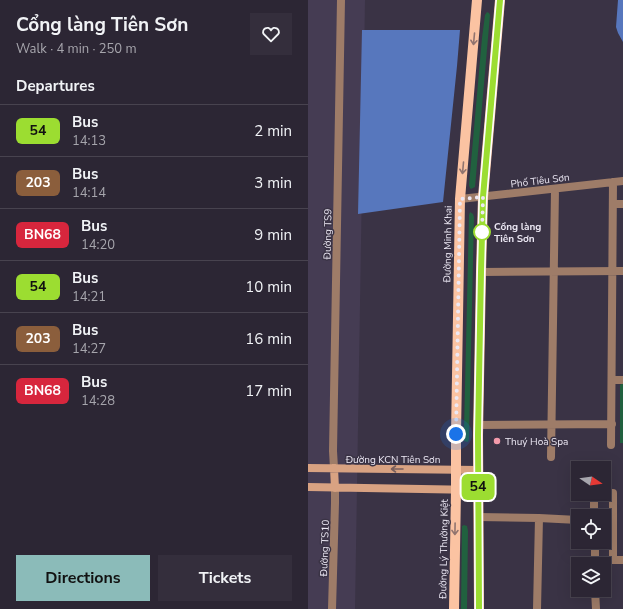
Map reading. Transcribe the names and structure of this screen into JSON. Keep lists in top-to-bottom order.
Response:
{
  "streets": {
    "main road": ["Đường Minh Khai", "Đường KCN Tiên Sơn", "Đường Lý Thường Kiệt"],
    "street": ["Phố Tiêu Sơn", "Đường TS9", "Đường TS10"]
  },
  "crossings": [
    ["Phố Tiêu Sơn", "Đường Minh Khai"],
    ["Đường TS9", "Đường KCN Tiên Sơn"],
    ["Đường Minh Khai", "Đường KCN Tiên Sơn"],
    ["Đường Minh Khai", "Đường Lý Thường Kiệt"]
  ],
  "places": ["Cổng làng Tiên Sơn", "Thuý Hoà Spa"],
  "lines": ["bus line 54"],
  "north": "right",
  "page": {
    "heading": [
      ["Cổng làng Tiên Sơn", "Walk · 4 min · 250 m"],
      "Departures"
    ],
    "on_map": "54",
    "list": [
      {
        "mark": "54",
        "name": "Bus",
        "note": "14:13",
        "value": "2 min"
      },
      {
        "mark": "203",
        "name": "Bus",
        "note": "14:14",
        "value": "3 min"
      },
      {
        "mark": "BN68",
        "name": "Bus",
        "note": "14:20",
        "value": "9 min"
      },
      {
        "mark": "54",
        "name": "Bus",
        "note": "14:21",
        "value": "10 min"
      },
      {
        "mark": "203",
        "name": "Bus",
        "note": "14:27",
        "value": "16 min"
      },
      {
        "mark": "BN68",
        "name": "Bus",
        "note": "14:28",
        "value": "17 min"
      }
    ],
    "buttons": ["Directions", "Tickets"]
  }
}
